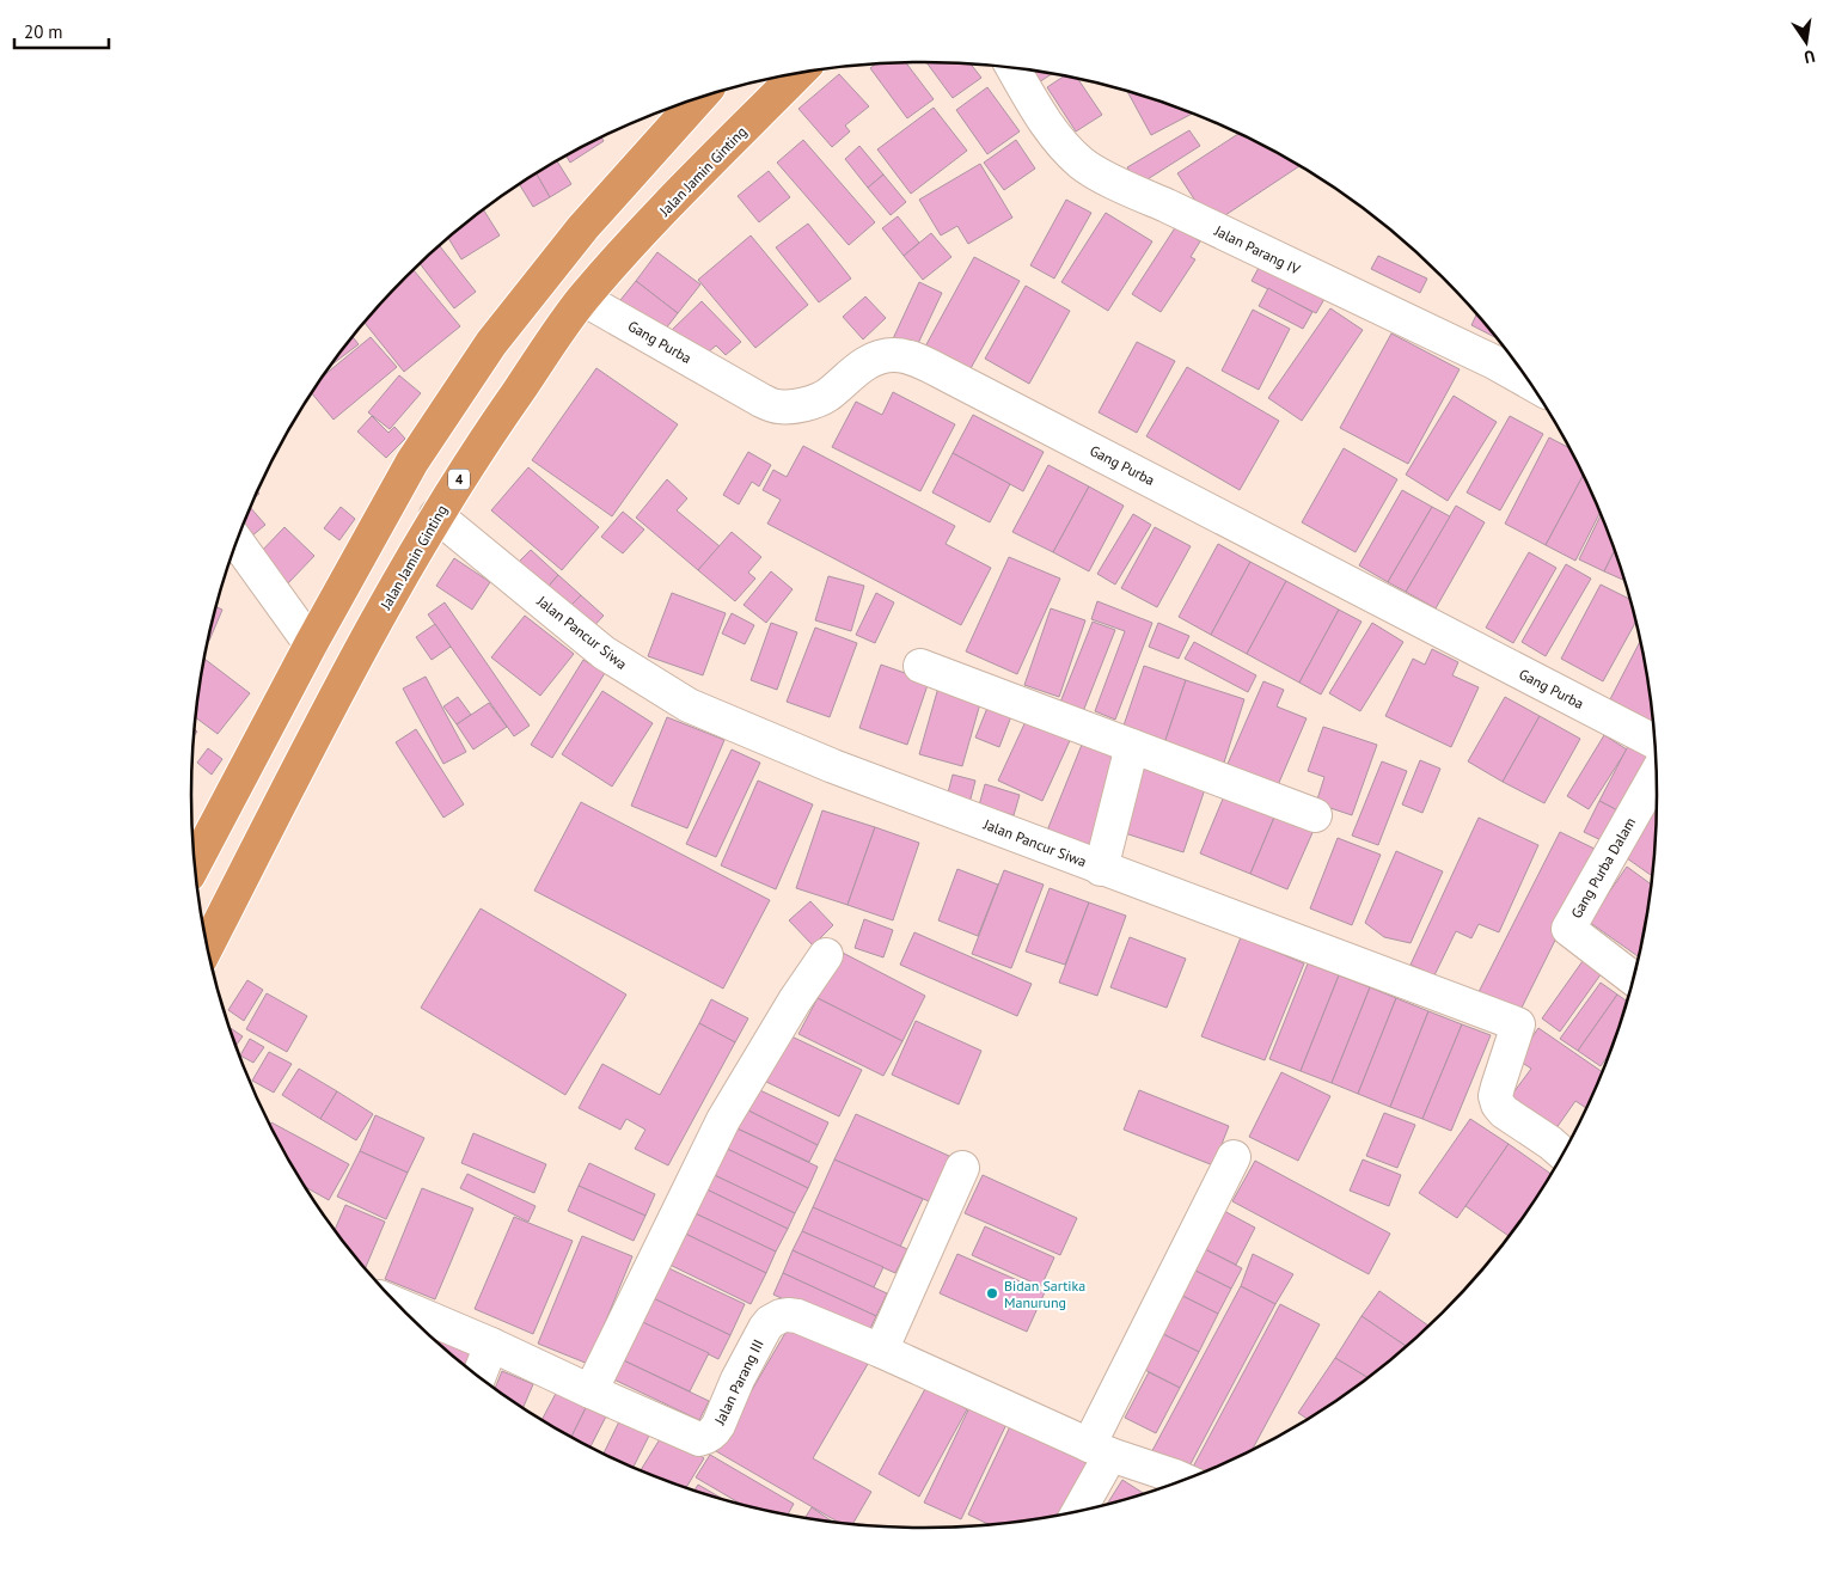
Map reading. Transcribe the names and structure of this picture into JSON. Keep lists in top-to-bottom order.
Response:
{
  "streets": {
    "highway": ["Jalan Jamin Ginting", "4"],
    "street": [
      "Jalan Parang IV",
      "Gang Purba",
      "Jalan Pancur Siwa",
      "Gang Purba Dalam",
      "Jalan Parang III"
    ]
  },
  "crossings": [
    ["Jalan Jamin Ginting", "Gang Purba"],
    ["Jalan Jamin Ginting", "Jalan Pancur Siwa"]
  ],
  "places": ["Bidan Sartika Manurung"],
  "scale_bar": "20 m",
  "north": "bottom"
}
